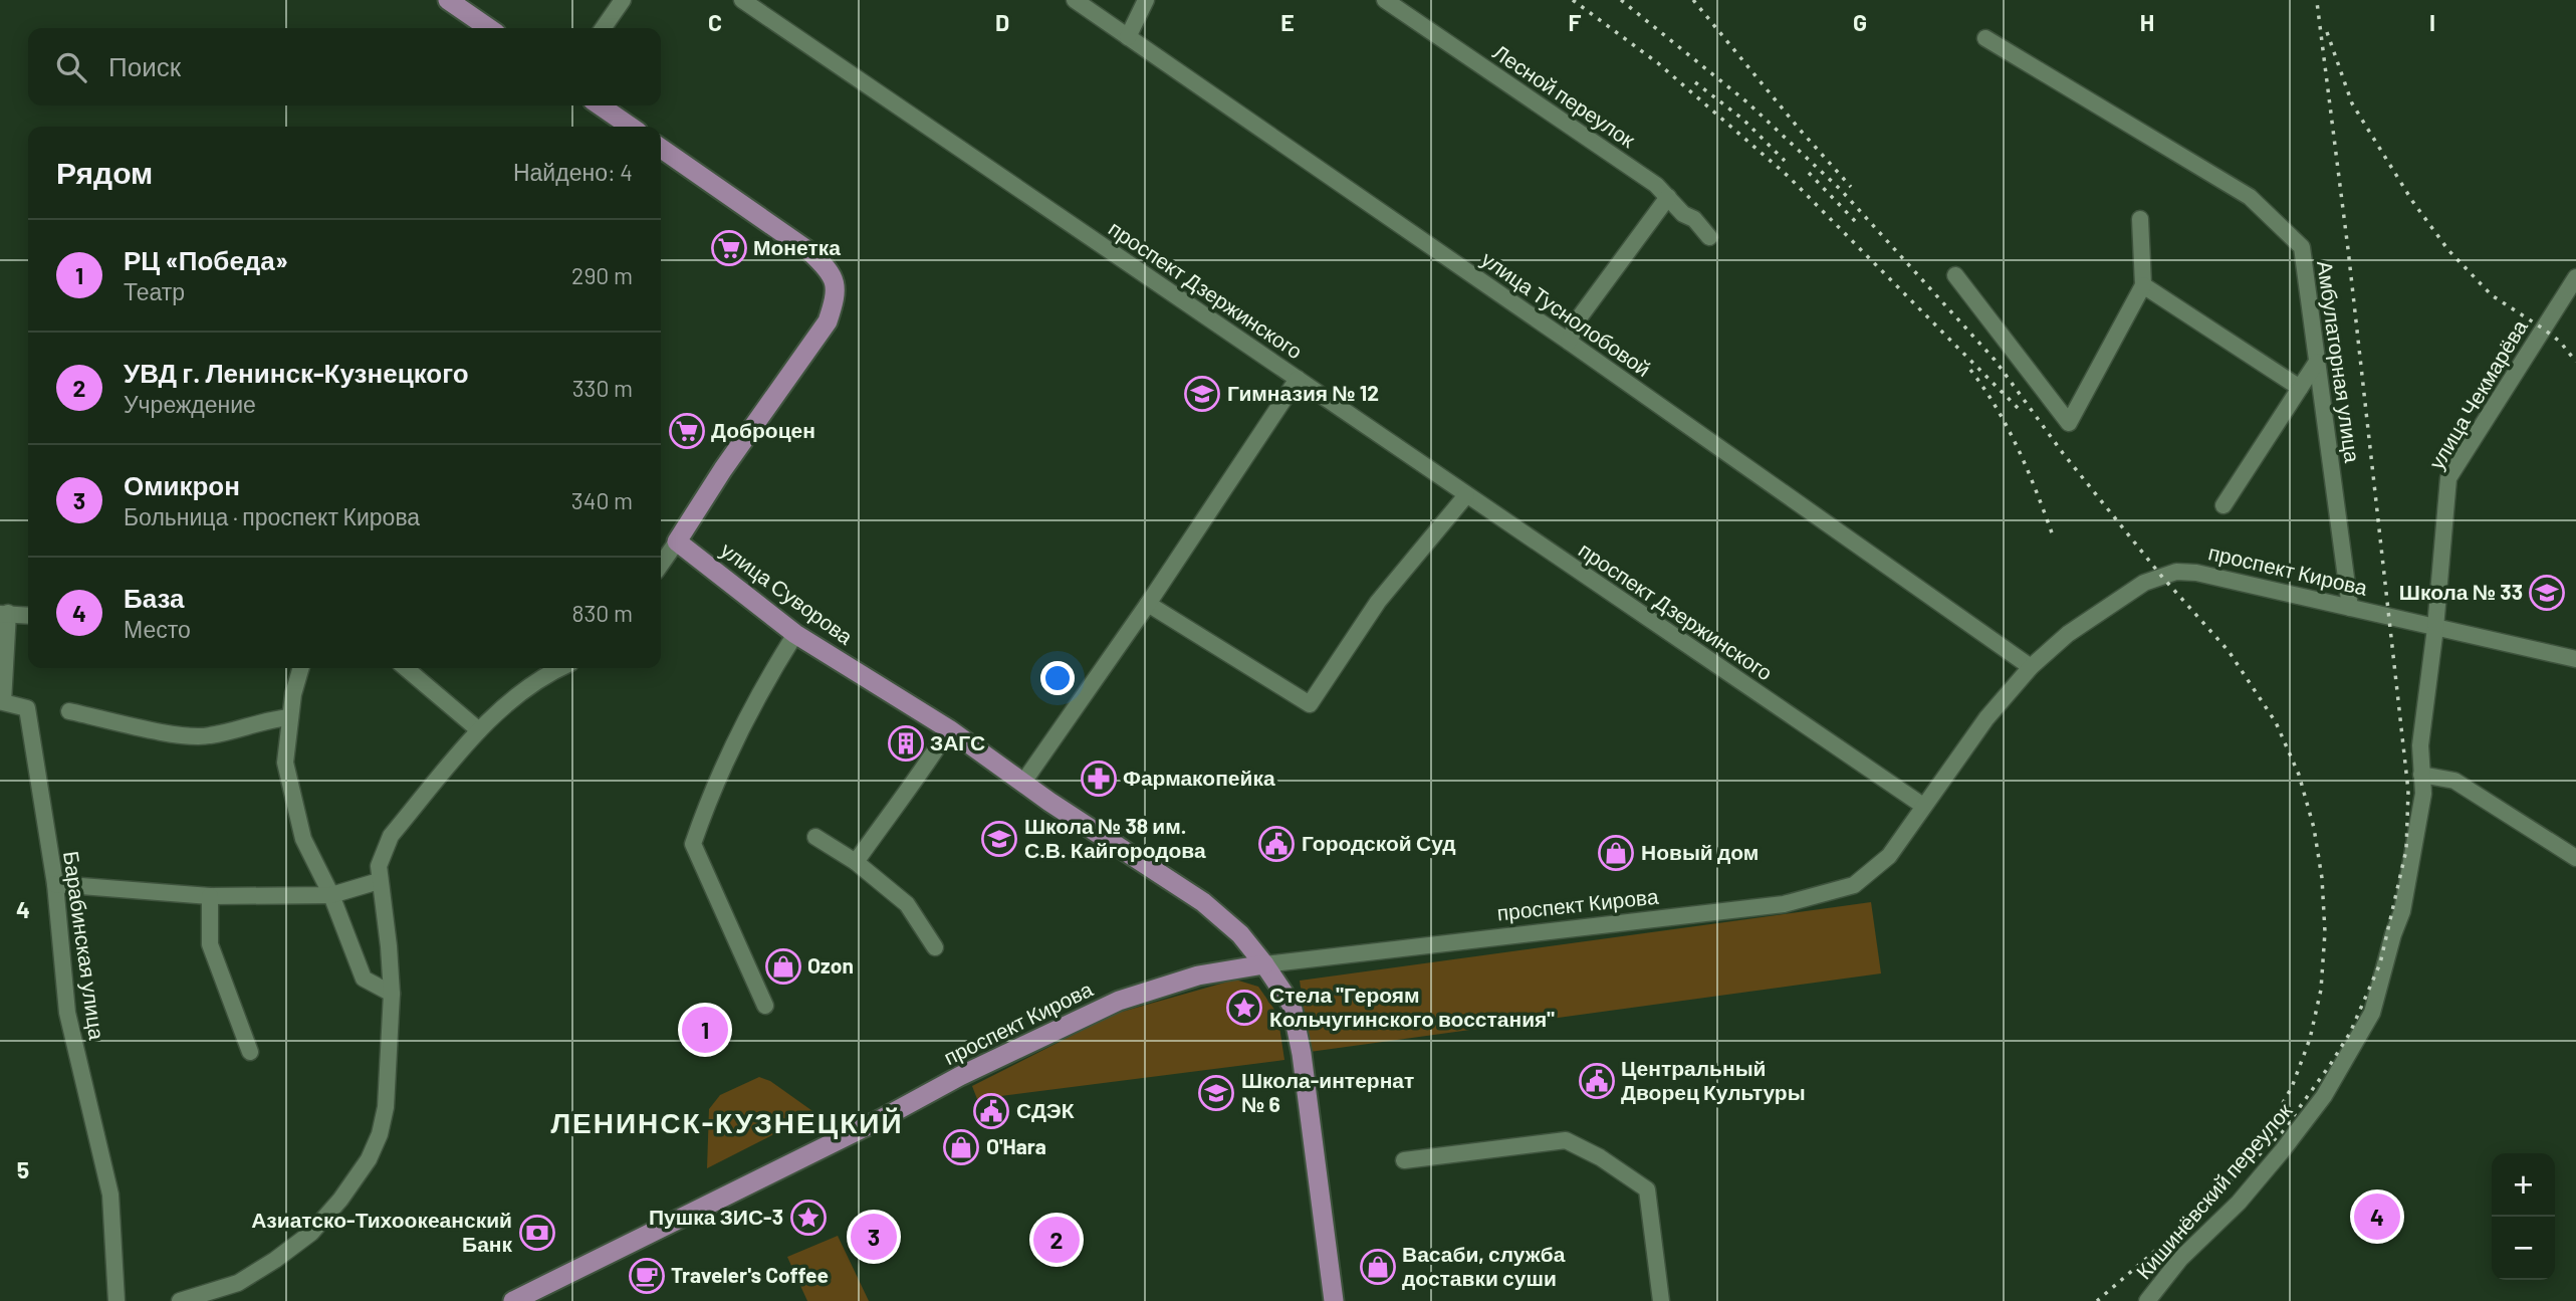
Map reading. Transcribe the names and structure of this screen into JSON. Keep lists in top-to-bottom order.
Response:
{
  "streets": {
    "main road": ["проспект Кирова", "улица Суворова"],
    "street": [
      "Лесной переулок",
      "проспект Дзержинского",
      "улица Туснолобовой",
      "Амбулаторная улица",
      "улица Чекмарёва",
      "Барабинская улица",
      "Кишинёвский переулок"
    ]
  },
  "crossings": [
    ["проспект Дзержинского", "проспект Кирова"],
    ["улица Туснолобовой", "проспект Кирова"],
    ["Амбулаторная улица", "проспект Кирова"],
    ["улица Чекмарёва", "проспект Кирова"],
    ["улица Чекмарёва", "Кишинёвский переулок"],
    ["проспект Кирова", "улица Суворова"],
    ["проспект Кирова", "Кишинёвский переулок"]
  ],
  "districts": ["ЛЕНИНСК-КУЗНЕЦКИЙ"],
  "places": {
    "supermarket": ["Монетка", "Доброцен"],
    "school or university": [
      "Гимназия № 12",
      "Школа № 33",
      "Школа № 38 им. С.В. Кайгородова",
      "Школа-интернат № 6"
    ],
    "building": ["ЗАГС"],
    "pharmacy": ["Фармакопейка"],
    "public building": ["Городской Суд", "Центральный Дворец Культуры", "СДЭК"],
    "shop": [
      "Новый дом",
      "Ozon",
      "O'Hara",
      "Васаби, служба доставки суши"
    ],
    "place": ["Стела \"Героям Кольчугинского восстания\"", "Пушка ЗИС-3"],
    "bank": ["Азиатско-Тихоокеанский Банк"],
    "cafe": ["Traveler's Coffee"]
  },
  "page": {
    "search": "Поиск",
    "heading": ["Рядом", "Найдено: 4"],
    "list": [
      {
        "mark": "1",
        "name": "РЦ «Победа»",
        "note": "Театр",
        "value": "290 m"
      },
      {
        "mark": "2",
        "name": "УВД г. Ленинск-Кузнецкого",
        "note": "Учреждение",
        "value": "330 m"
      },
      {
        "mark": "3",
        "name": "Омикрон",
        "note": "Больница · проспект Кирова",
        "value": "340 m"
      },
      {
        "mark": "4",
        "name": "База",
        "note": "Место",
        "value": "830 m"
      }
    ],
    "pins": [
      "1",
      "4",
      "3",
      "2"
    ],
    "map_buttons": ["+", "−"]
  },
  "grid": {
    "columns": [
      "C",
      "D",
      "E",
      "F",
      "G",
      "H",
      "I"
    ],
    "rows": ["4", "5"]
  }
}
